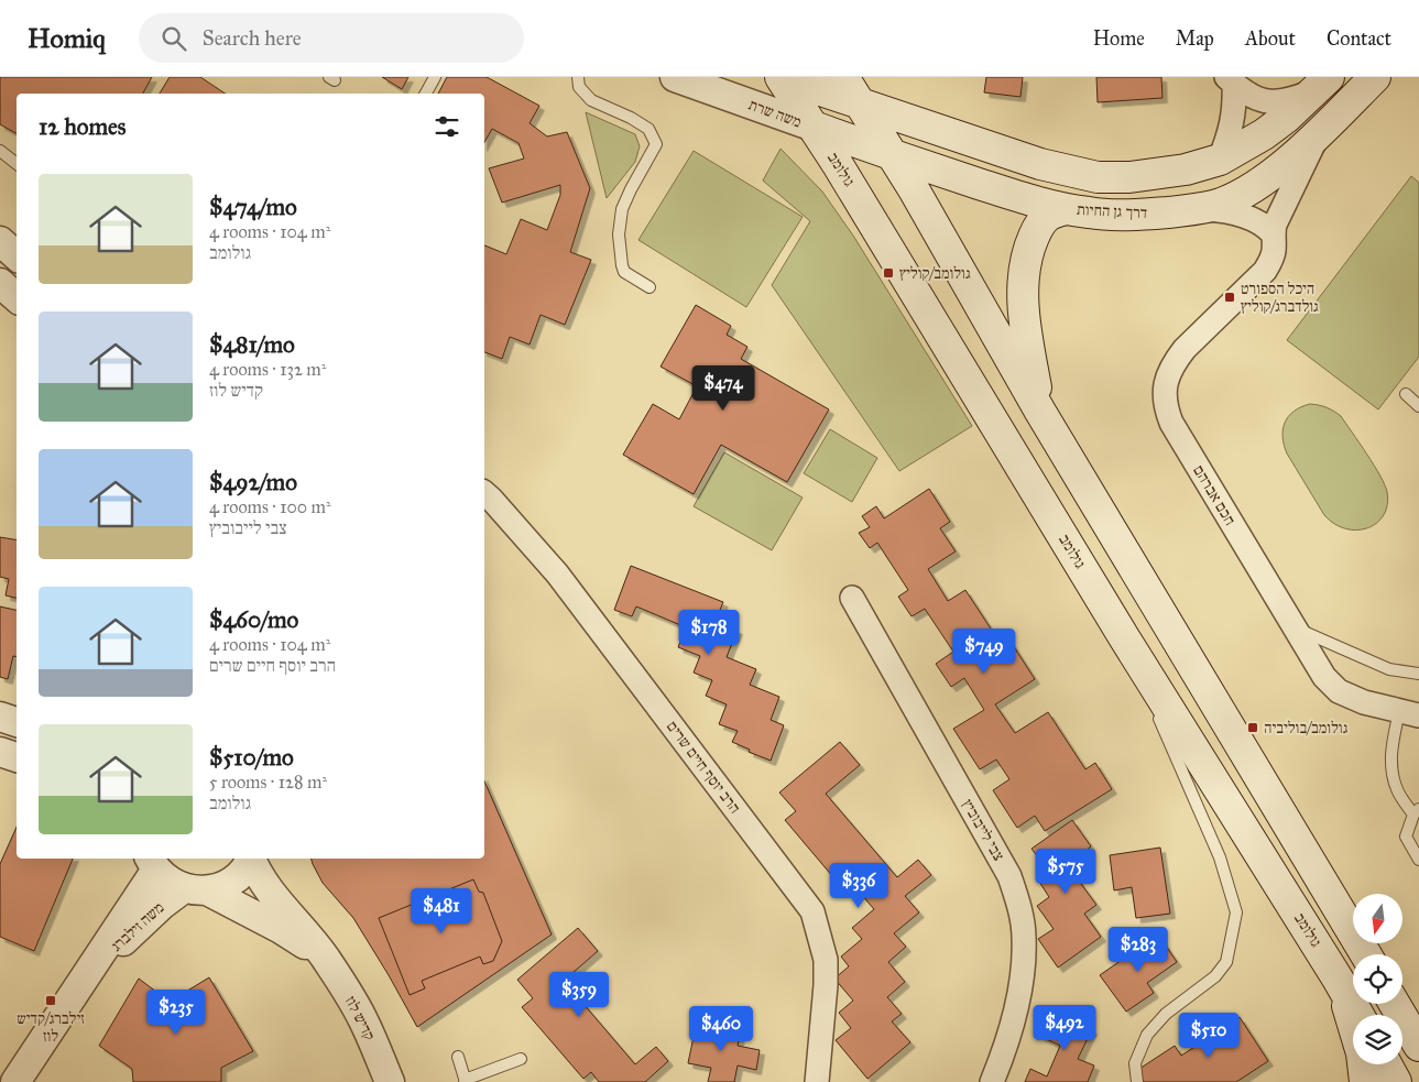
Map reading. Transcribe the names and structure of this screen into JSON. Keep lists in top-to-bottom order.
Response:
{
  "streets": {
    "main road": ["גולומב", "דרך גן החיות"],
    "street": [
      "משה שרת",
      "חכם אברהם",
      "הרב יוסף חיים שרים",
      "צבי לייבוביץ",
      "משה זילברג",
      "קדיש לוז"
    ]
  },
  "crossings": [
    ["משה שרת", "גולומב"],
    ["משה שרת", "דרך גן החיות"],
    ["גולומב", "דרך גן החיות"],
    ["דרך גן החיות", "חכם אברהם"],
    ["משה זילברג", "קדיש לוז"]
  ],
  "places": {
    "transit": [
      "גולומב/קוליץ",
      "היכל הספורט גולדברג/קוליץ",
      "גולומב/בוליביה",
      "זילברג/קדיש לוז"
    ]
  },
  "north": "bottom",
  "page": {
    "header": "Homiq",
    "search": "Search here",
    "nav": [
      "Home",
      "Map",
      "About",
      "Contact"
    ],
    "heading": "12 homes",
    "list": [
      {
        "name": "$474/mo",
        "note": "4 rooms · 104 m² · גולומב"
      },
      {
        "name": "$481/mo",
        "note": "4 rooms · 132 m² · קדיש לוז"
      },
      {
        "name": "$492/mo",
        "note": "4 rooms · 100 m² · צבי לייבוביץ"
      },
      {
        "name": "$460/mo",
        "note": "4 rooms · 104 m² · הרב יוסף חיים שרים"
      },
      {
        "name": "$510/mo",
        "note": "5 rooms · 128 m² · גולומב"
      }
    ],
    "price": [
      "$474",
      "$178",
      "$749",
      "$575",
      "$336",
      "$481",
      "$283",
      "$359",
      "$235",
      "$492",
      "$460",
      "$510"
    ]
  }
}
